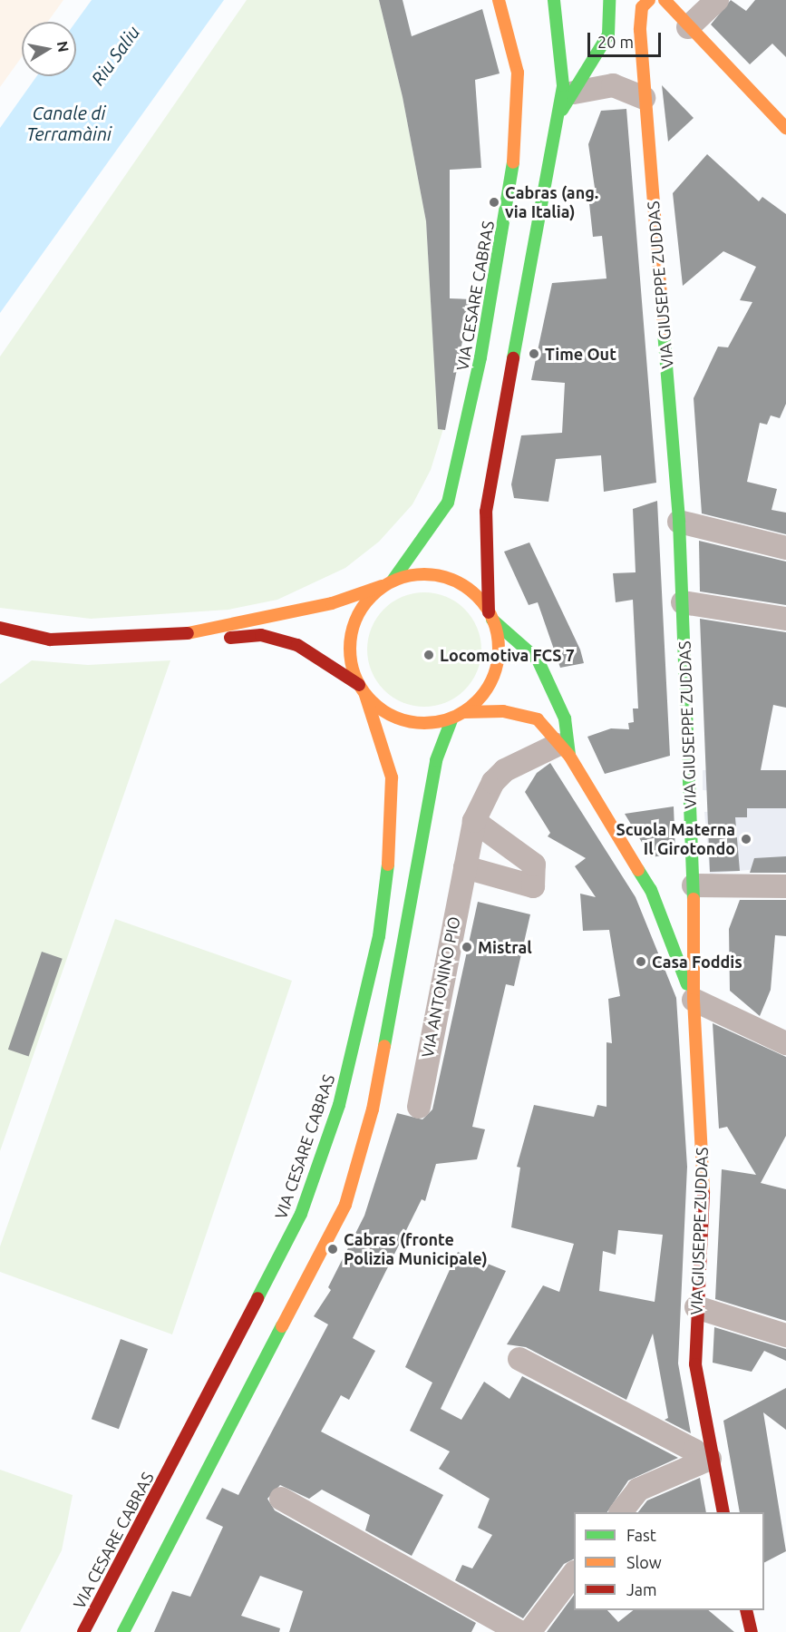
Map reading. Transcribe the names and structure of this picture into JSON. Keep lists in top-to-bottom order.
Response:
{
  "streets": {
    "street": ["VIA GIUSEPPE ZUDDAS", "VIA CESARE CABRAS", "VIA ANTONINO PIO"]
  },
  "water": ["Riu Saliu", "Canale di Terramàini"],
  "places": [
    "Cabras (ang. via Italia)",
    "Time Out",
    "Locomotiva FCS 7",
    "Scuola Materna Il Girotondo",
    "Mistral",
    "Casa Foddis",
    "Cabras (fronte Polizia Municipale)"
  ],
  "legend": ["Fast", "Slow", "Jam"],
  "scale_bar": "20 m",
  "north": "right"
}
